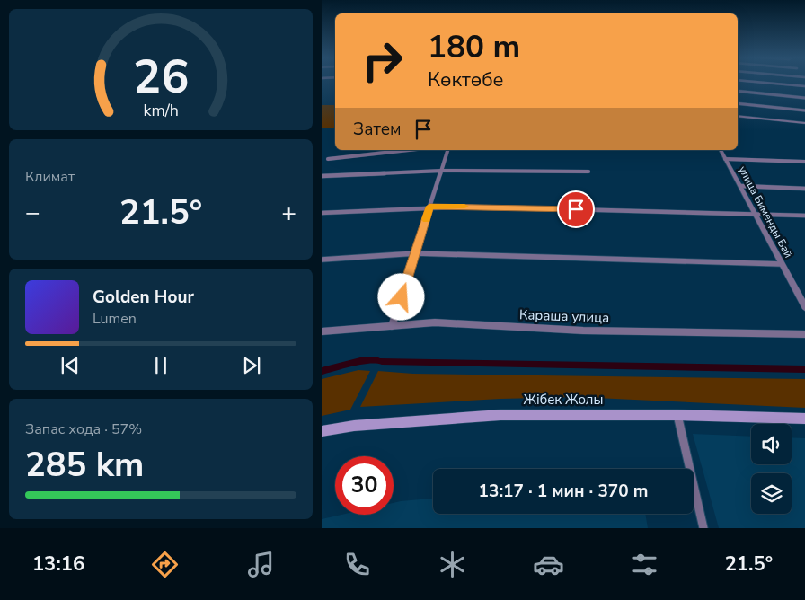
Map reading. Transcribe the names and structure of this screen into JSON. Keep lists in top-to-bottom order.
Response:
{
  "streets": {
    "main road": ["Жібек Жолы"],
    "street": ["улица Бименды Бай", "Караша улица"]
  },
  "page": {
    "turn": ["180 m", "Көктөбе"],
    "then": "Затем",
    "tile": [
      "Климат",
      ["Запас хода · 57%", "285 km"]
    ],
    "heat": ["−", "21.5°", "+"],
    "song": ["Golden Hour", "Lumen"],
    "limit": "30",
    "trip": "13:17 · 1 мин · 370 m",
    "tabs": ["13:16", "21.5°"],
    "gauge": ["26", "km/h"]
  }
}
